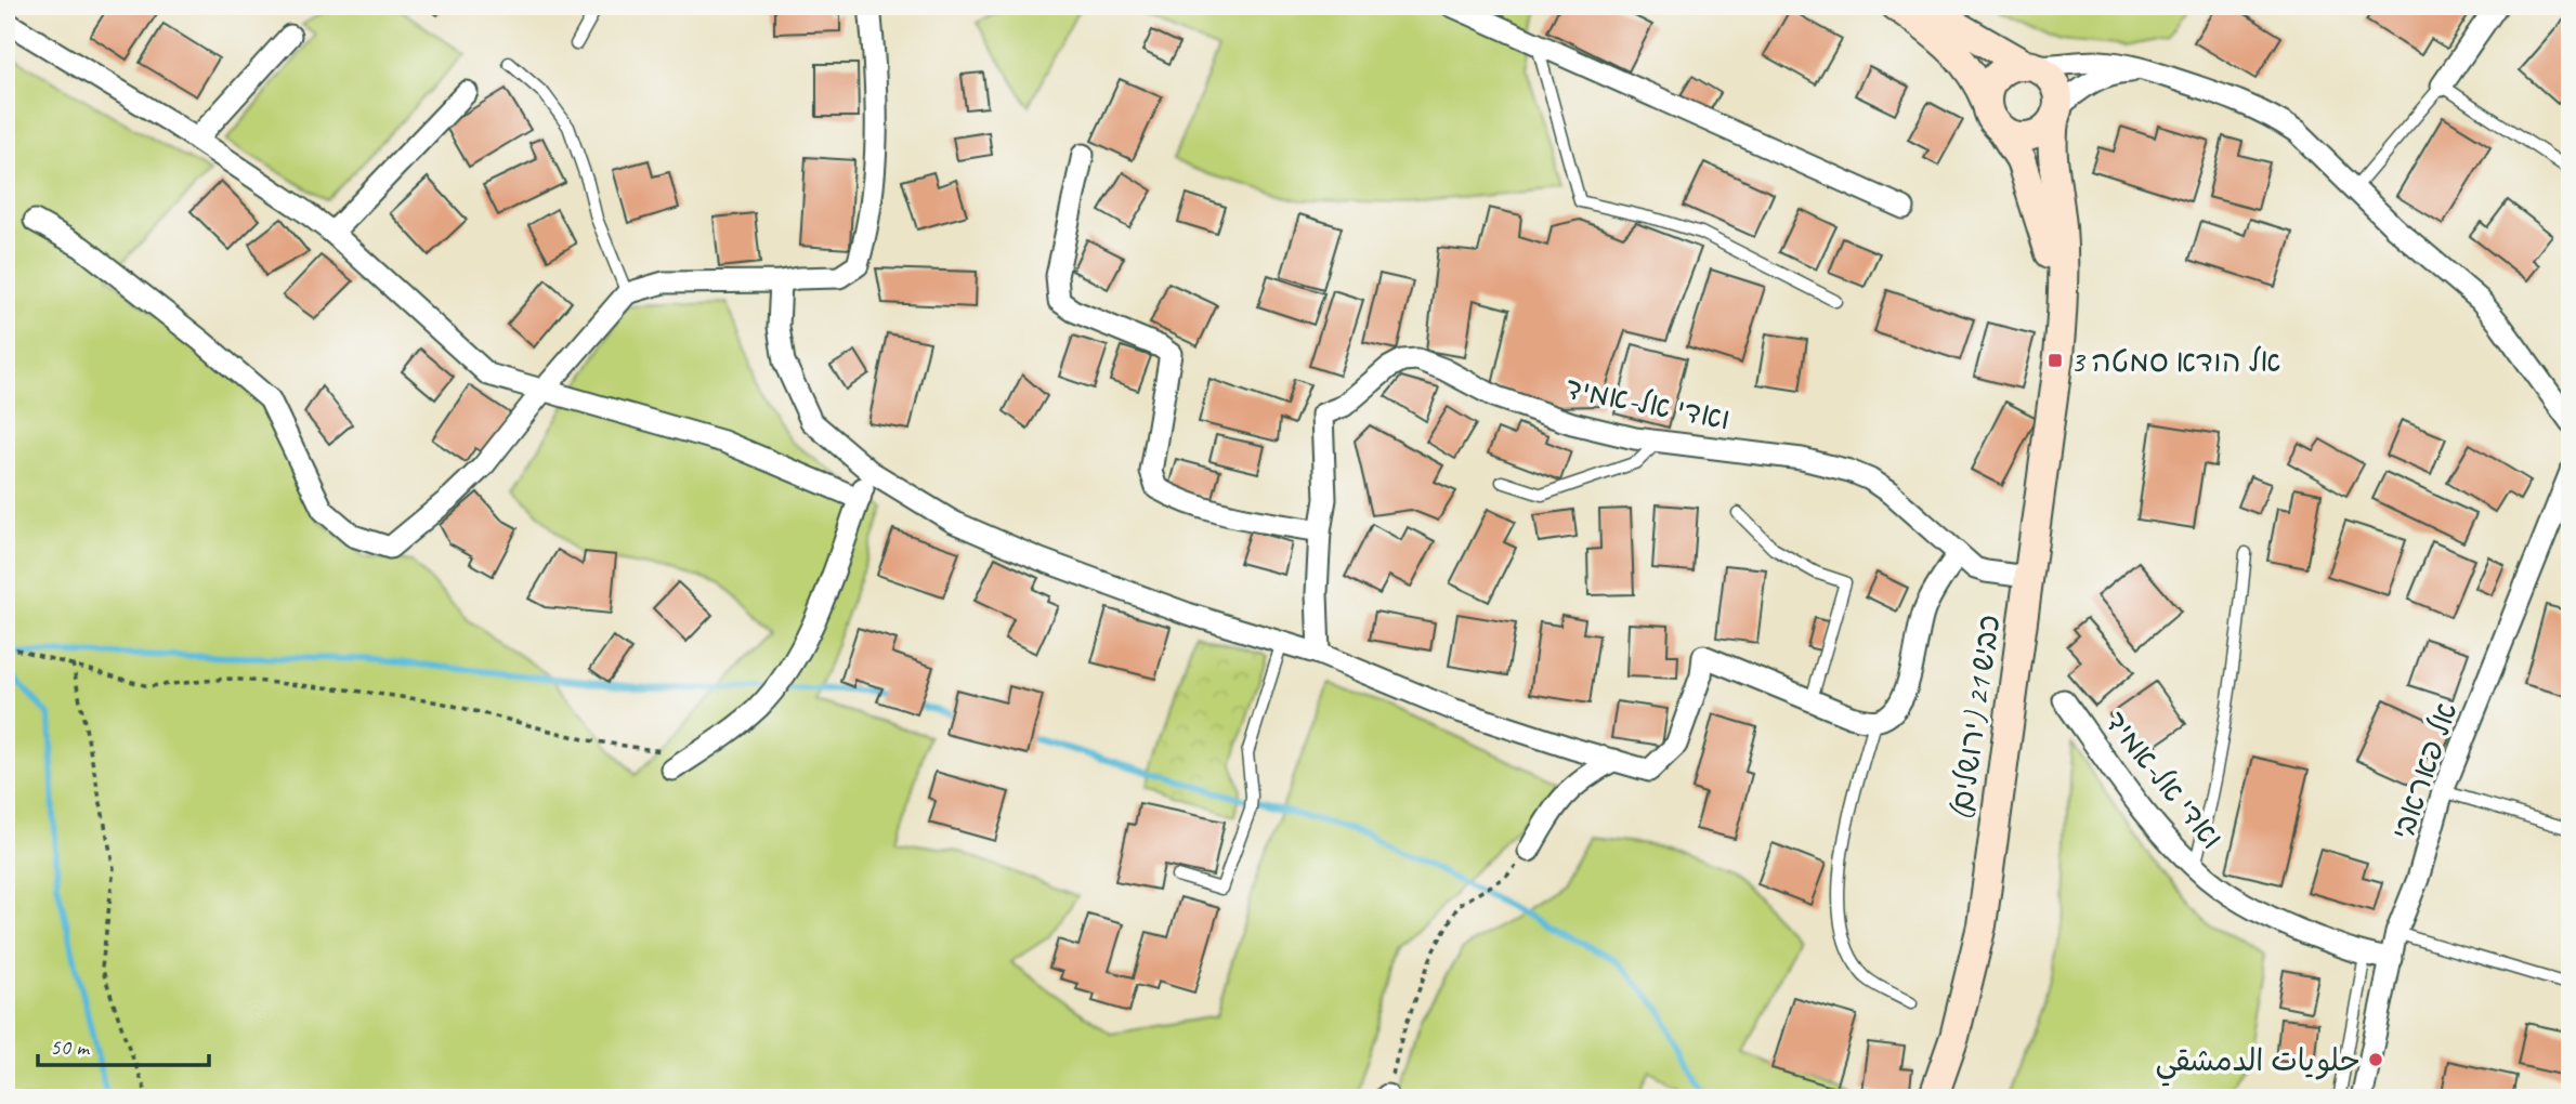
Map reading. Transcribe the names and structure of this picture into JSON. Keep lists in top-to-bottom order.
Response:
{
  "streets": {
    "main road": ["כביש 21 (ירושלים)"],
    "street": ["ואדי אל-אמיד", "אל פאראבי"]
  },
  "crossings": [
    ["ואדי אל-אמיד", "כביש 21 (ירושלים)"],
    ["ואדי אל-אמיד", "אל פאראבי"]
  ],
  "places": {
    "transit": ["אל הודא סמטה 3"],
    "other": ["حلويات الدمشقي"]
  },
  "scale_bar": "50 m"
}
